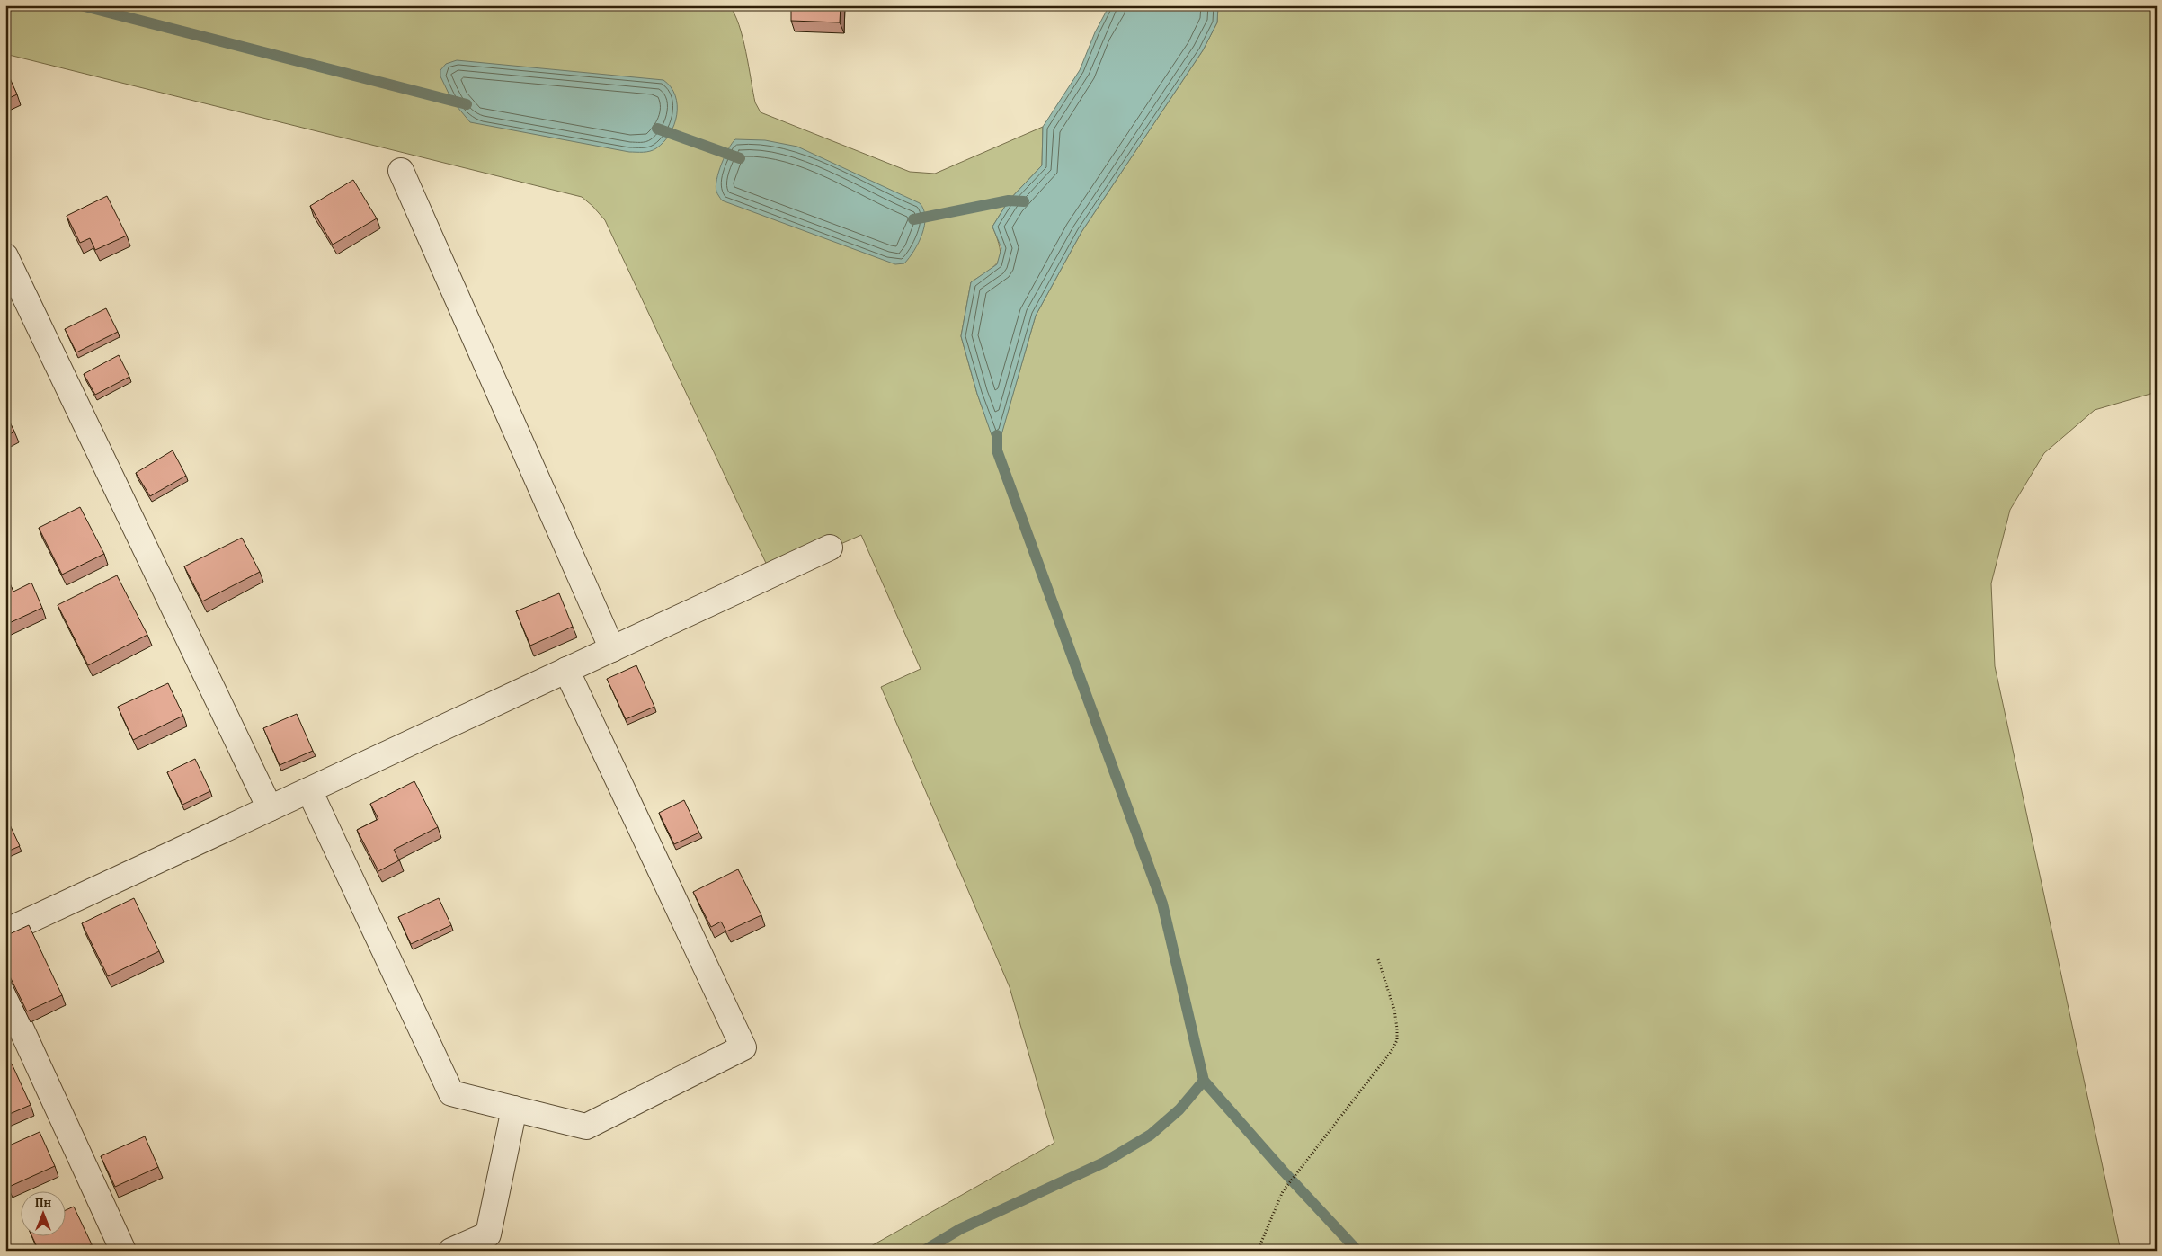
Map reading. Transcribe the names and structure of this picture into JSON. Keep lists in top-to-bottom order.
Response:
{
  "north": "top"
}
